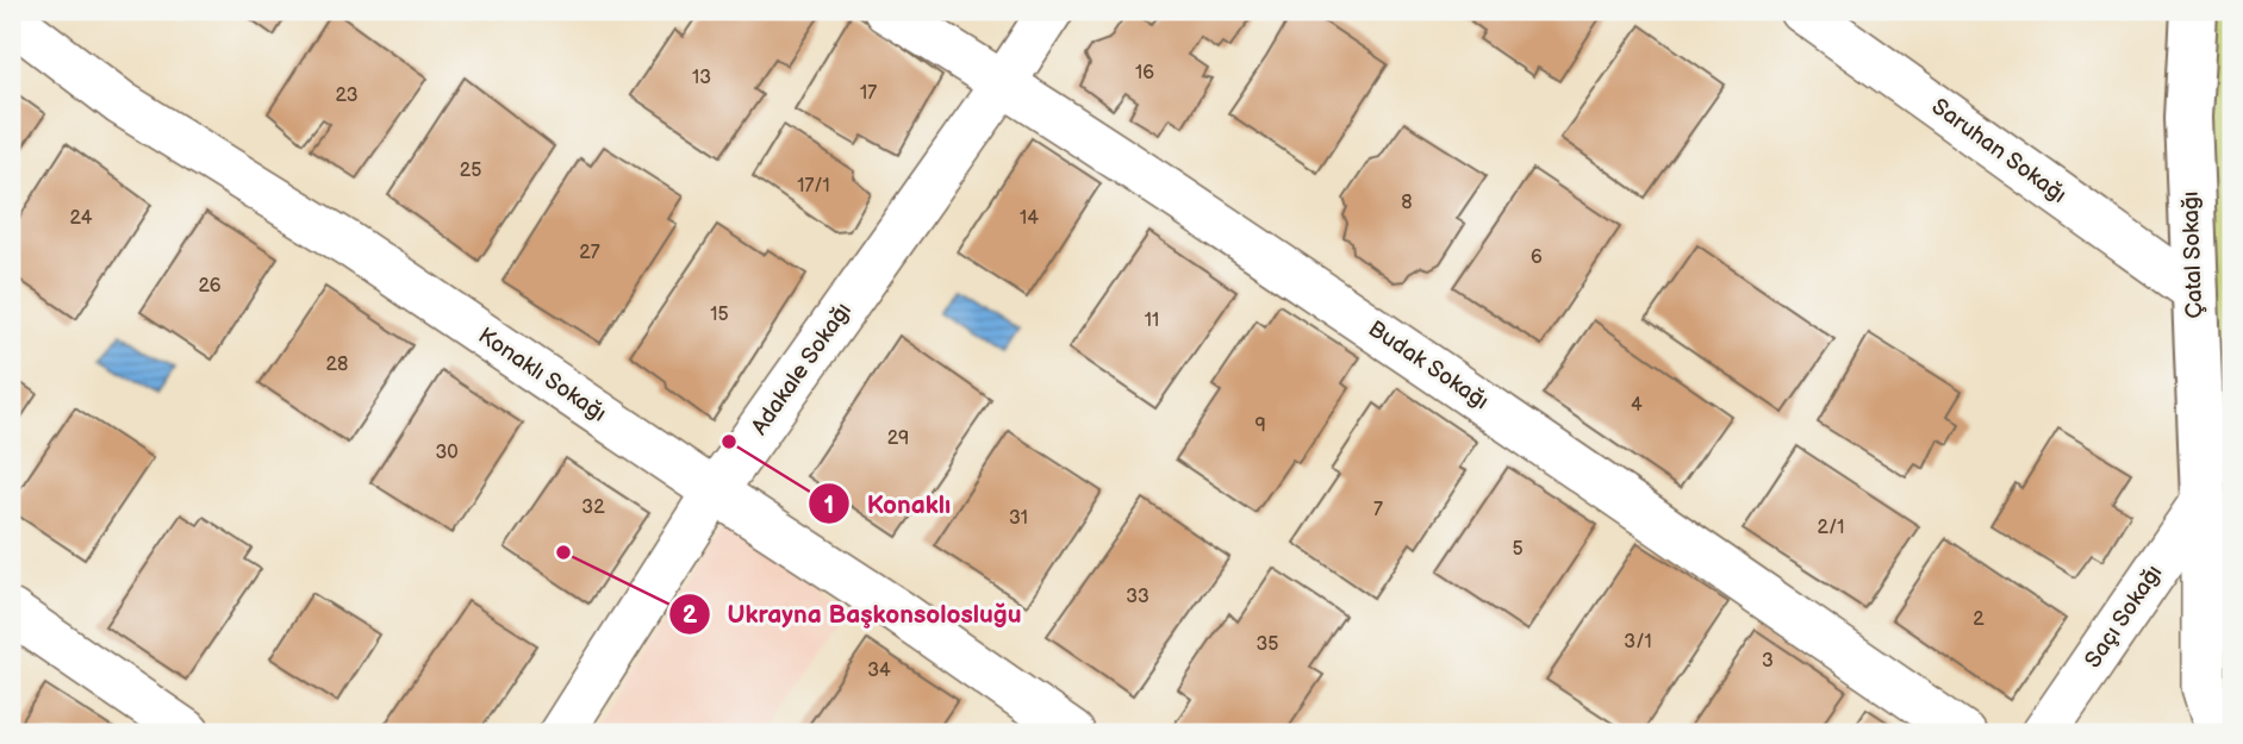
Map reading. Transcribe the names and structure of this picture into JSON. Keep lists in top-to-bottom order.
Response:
{
  "streets": {
    "main road": ["Çatal Sokağı"],
    "street": [
      "Saruhan Sokağı",
      "Budak Sokağı",
      "Adakale Sokağı",
      "Konaklı Sokağı",
      "Saçı Sokağı"
    ]
  },
  "crossings": [
    ["Saruhan Sokağı", "Çatal Sokağı"],
    ["Çatal Sokağı", "Saçı Sokağı"],
    ["Budak Sokağı", "Adakale Sokağı"],
    ["Adakale Sokağı", "Konaklı Sokağı"]
  ],
  "places": ["Konaklı", "Ukrayna Başkonsolosluğu"],
  "house_numbers": [
    "16",
    "13",
    "17",
    "23",
    "25",
    "17/1",
    "8",
    "24",
    "14",
    "27",
    "6",
    "26",
    "15",
    "11",
    "28",
    "4",
    "9",
    "29",
    "30",
    "32",
    "7",
    "31",
    "2/1",
    "5",
    "33",
    "2",
    "3/1",
    "35",
    "3",
    "34"
  ]
}
